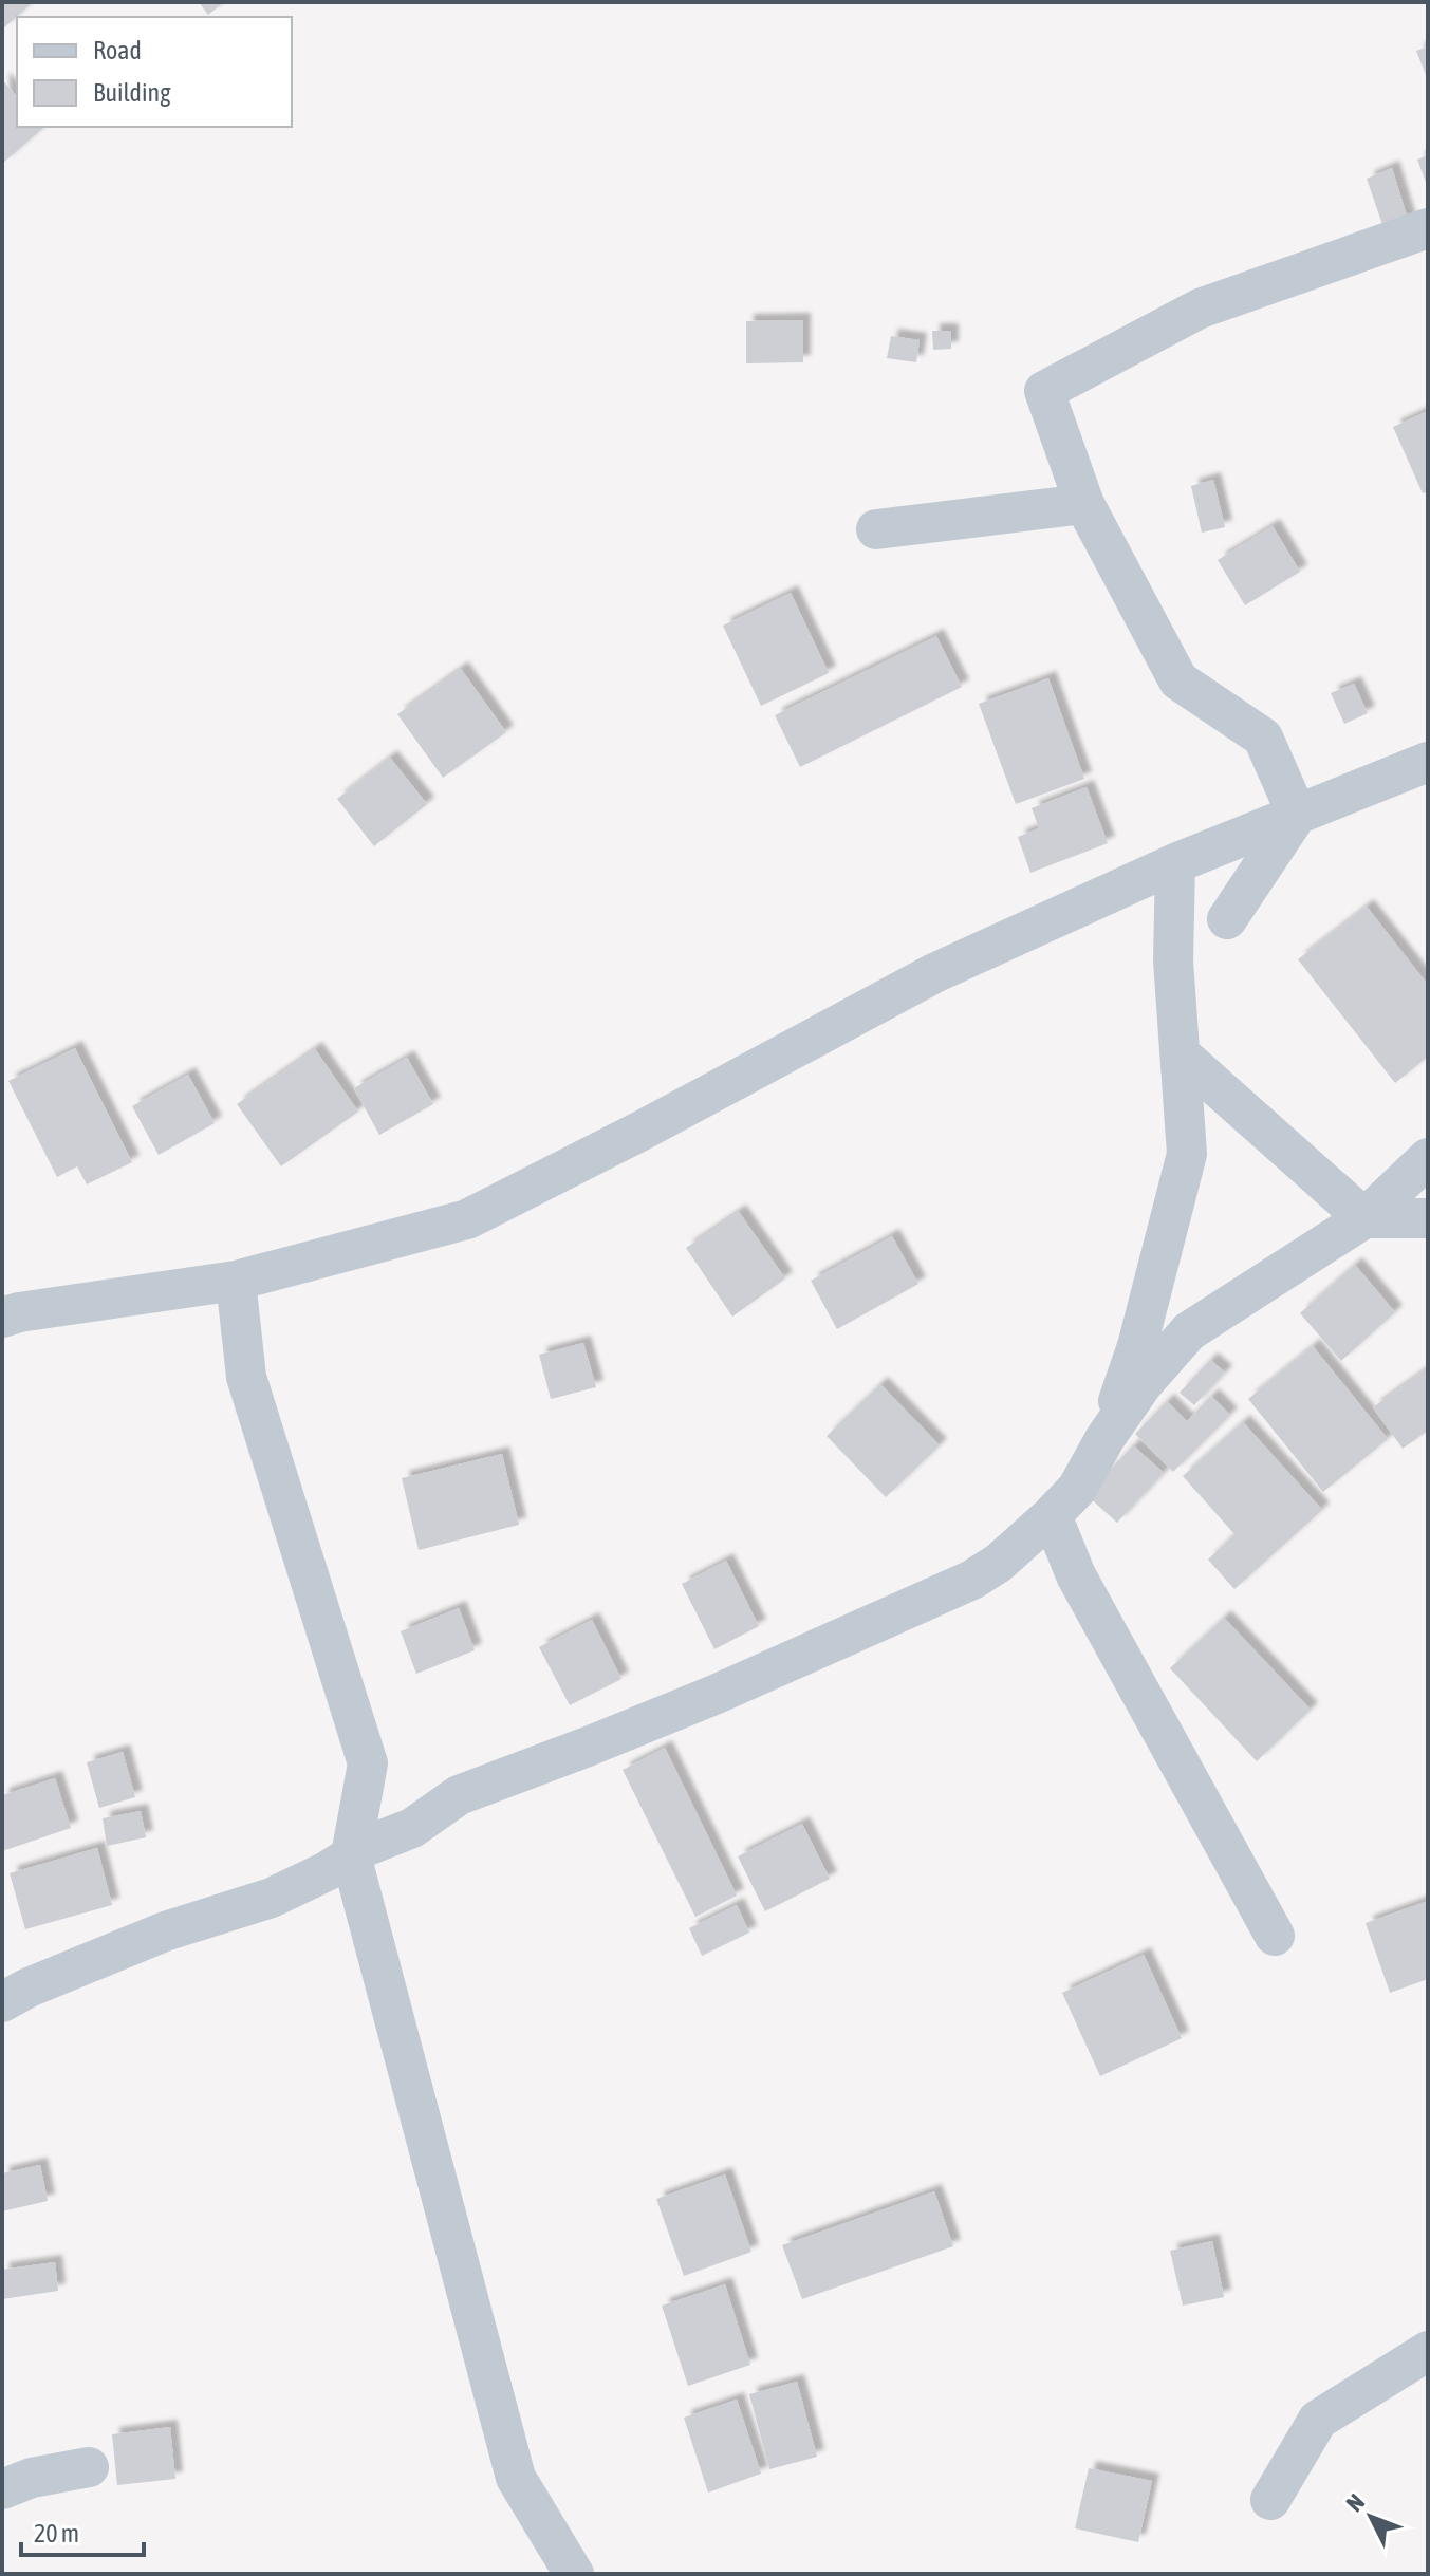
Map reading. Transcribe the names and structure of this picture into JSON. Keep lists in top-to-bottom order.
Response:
{
  "legend": ["Road", "Building"],
  "scale_bar": "20 m",
  "north": "top left"
}
